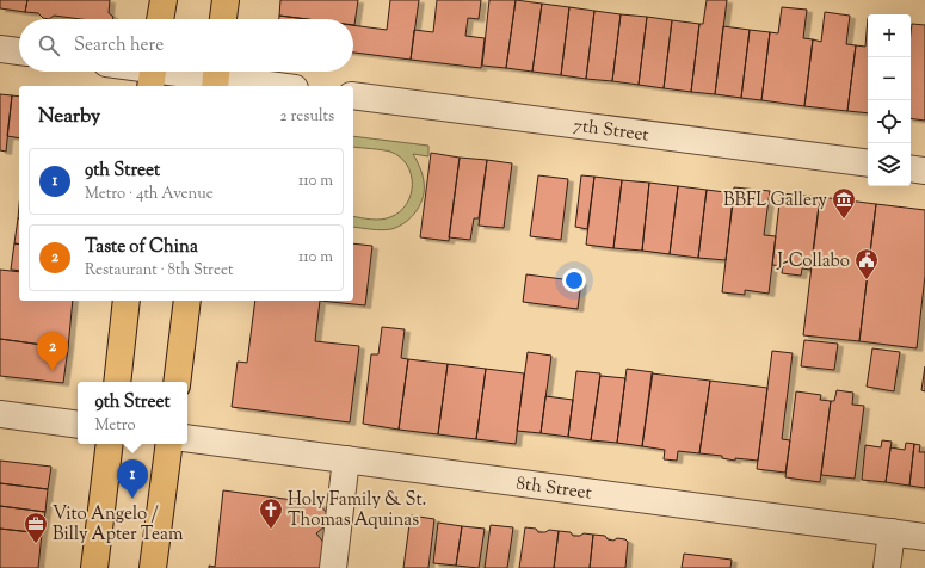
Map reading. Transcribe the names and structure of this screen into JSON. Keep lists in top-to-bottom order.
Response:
{
  "streets": {
    "street": ["7th Street", "8th Street"]
  },
  "places": {
    "museum": ["BBFL Gallery"],
    "public building": ["J-Collabo"],
    "church": ["Holy Family & St. Thomas Aquinas"],
    "office": ["Vito Angelo / Billy Apter Team"]
  },
  "page": {
    "map_buttons": ["+", "−"],
    "search": "Search here",
    "heading": ["Nearby", "2 results"],
    "list": [
      {
        "mark": "1",
        "name": "9th Street",
        "note": "Metro · 4th Avenue",
        "value": "110 m"
      },
      {
        "mark": "2",
        "name": "Taste of China",
        "note": "Restaurant · 8th Street",
        "value": "110 m"
      }
    ],
    "pins": ["2", "1"],
    "popup": ["9th Street", "Metro"]
  }
}
